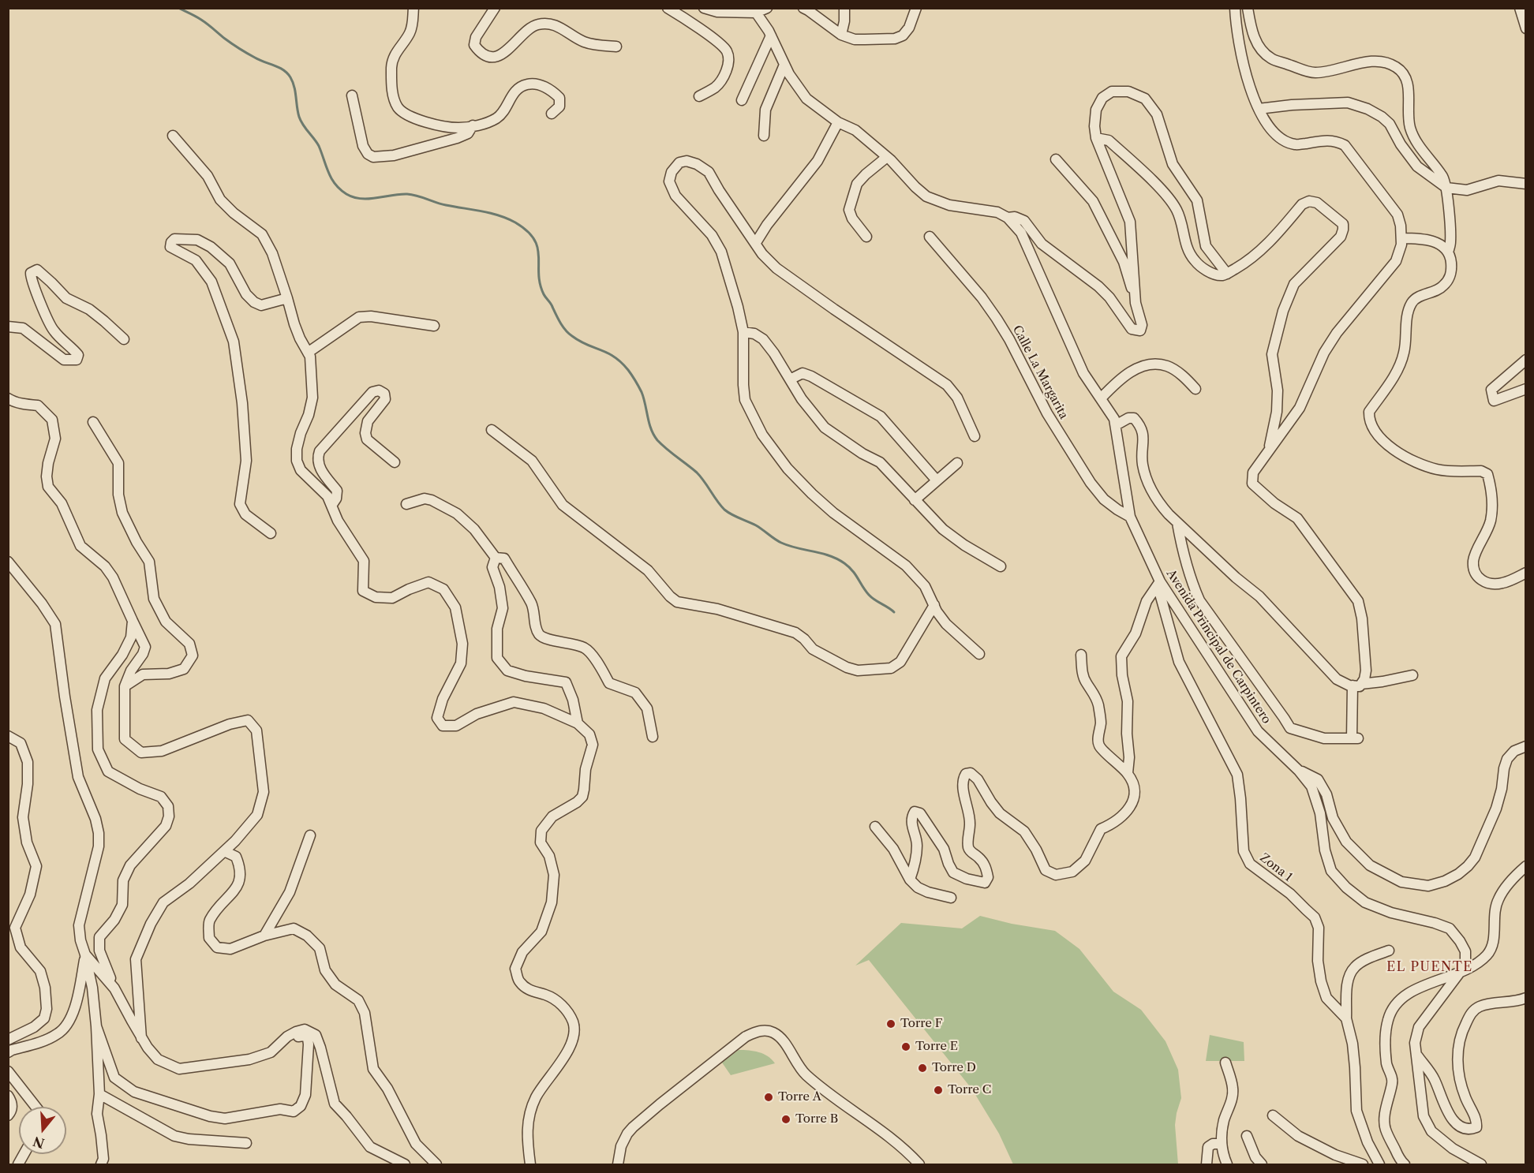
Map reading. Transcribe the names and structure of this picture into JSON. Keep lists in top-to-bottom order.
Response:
{
  "streets": {
    "street": ["Calle La Margarita", "Avenida Principal de Carpintero", "Zona 1"]
  },
  "crossings": [
    ["Calle La Margarita", "Avenida Principal de Carpintero"],
    ["Avenida Principal de Carpintero", "Zona 1"]
  ],
  "districts": ["EL PUENTE"],
  "places": [
    "Torre F",
    "Torre E",
    "Torre D",
    "Torre C",
    "Torre A",
    "Torre B"
  ],
  "north": "bottom"
}
